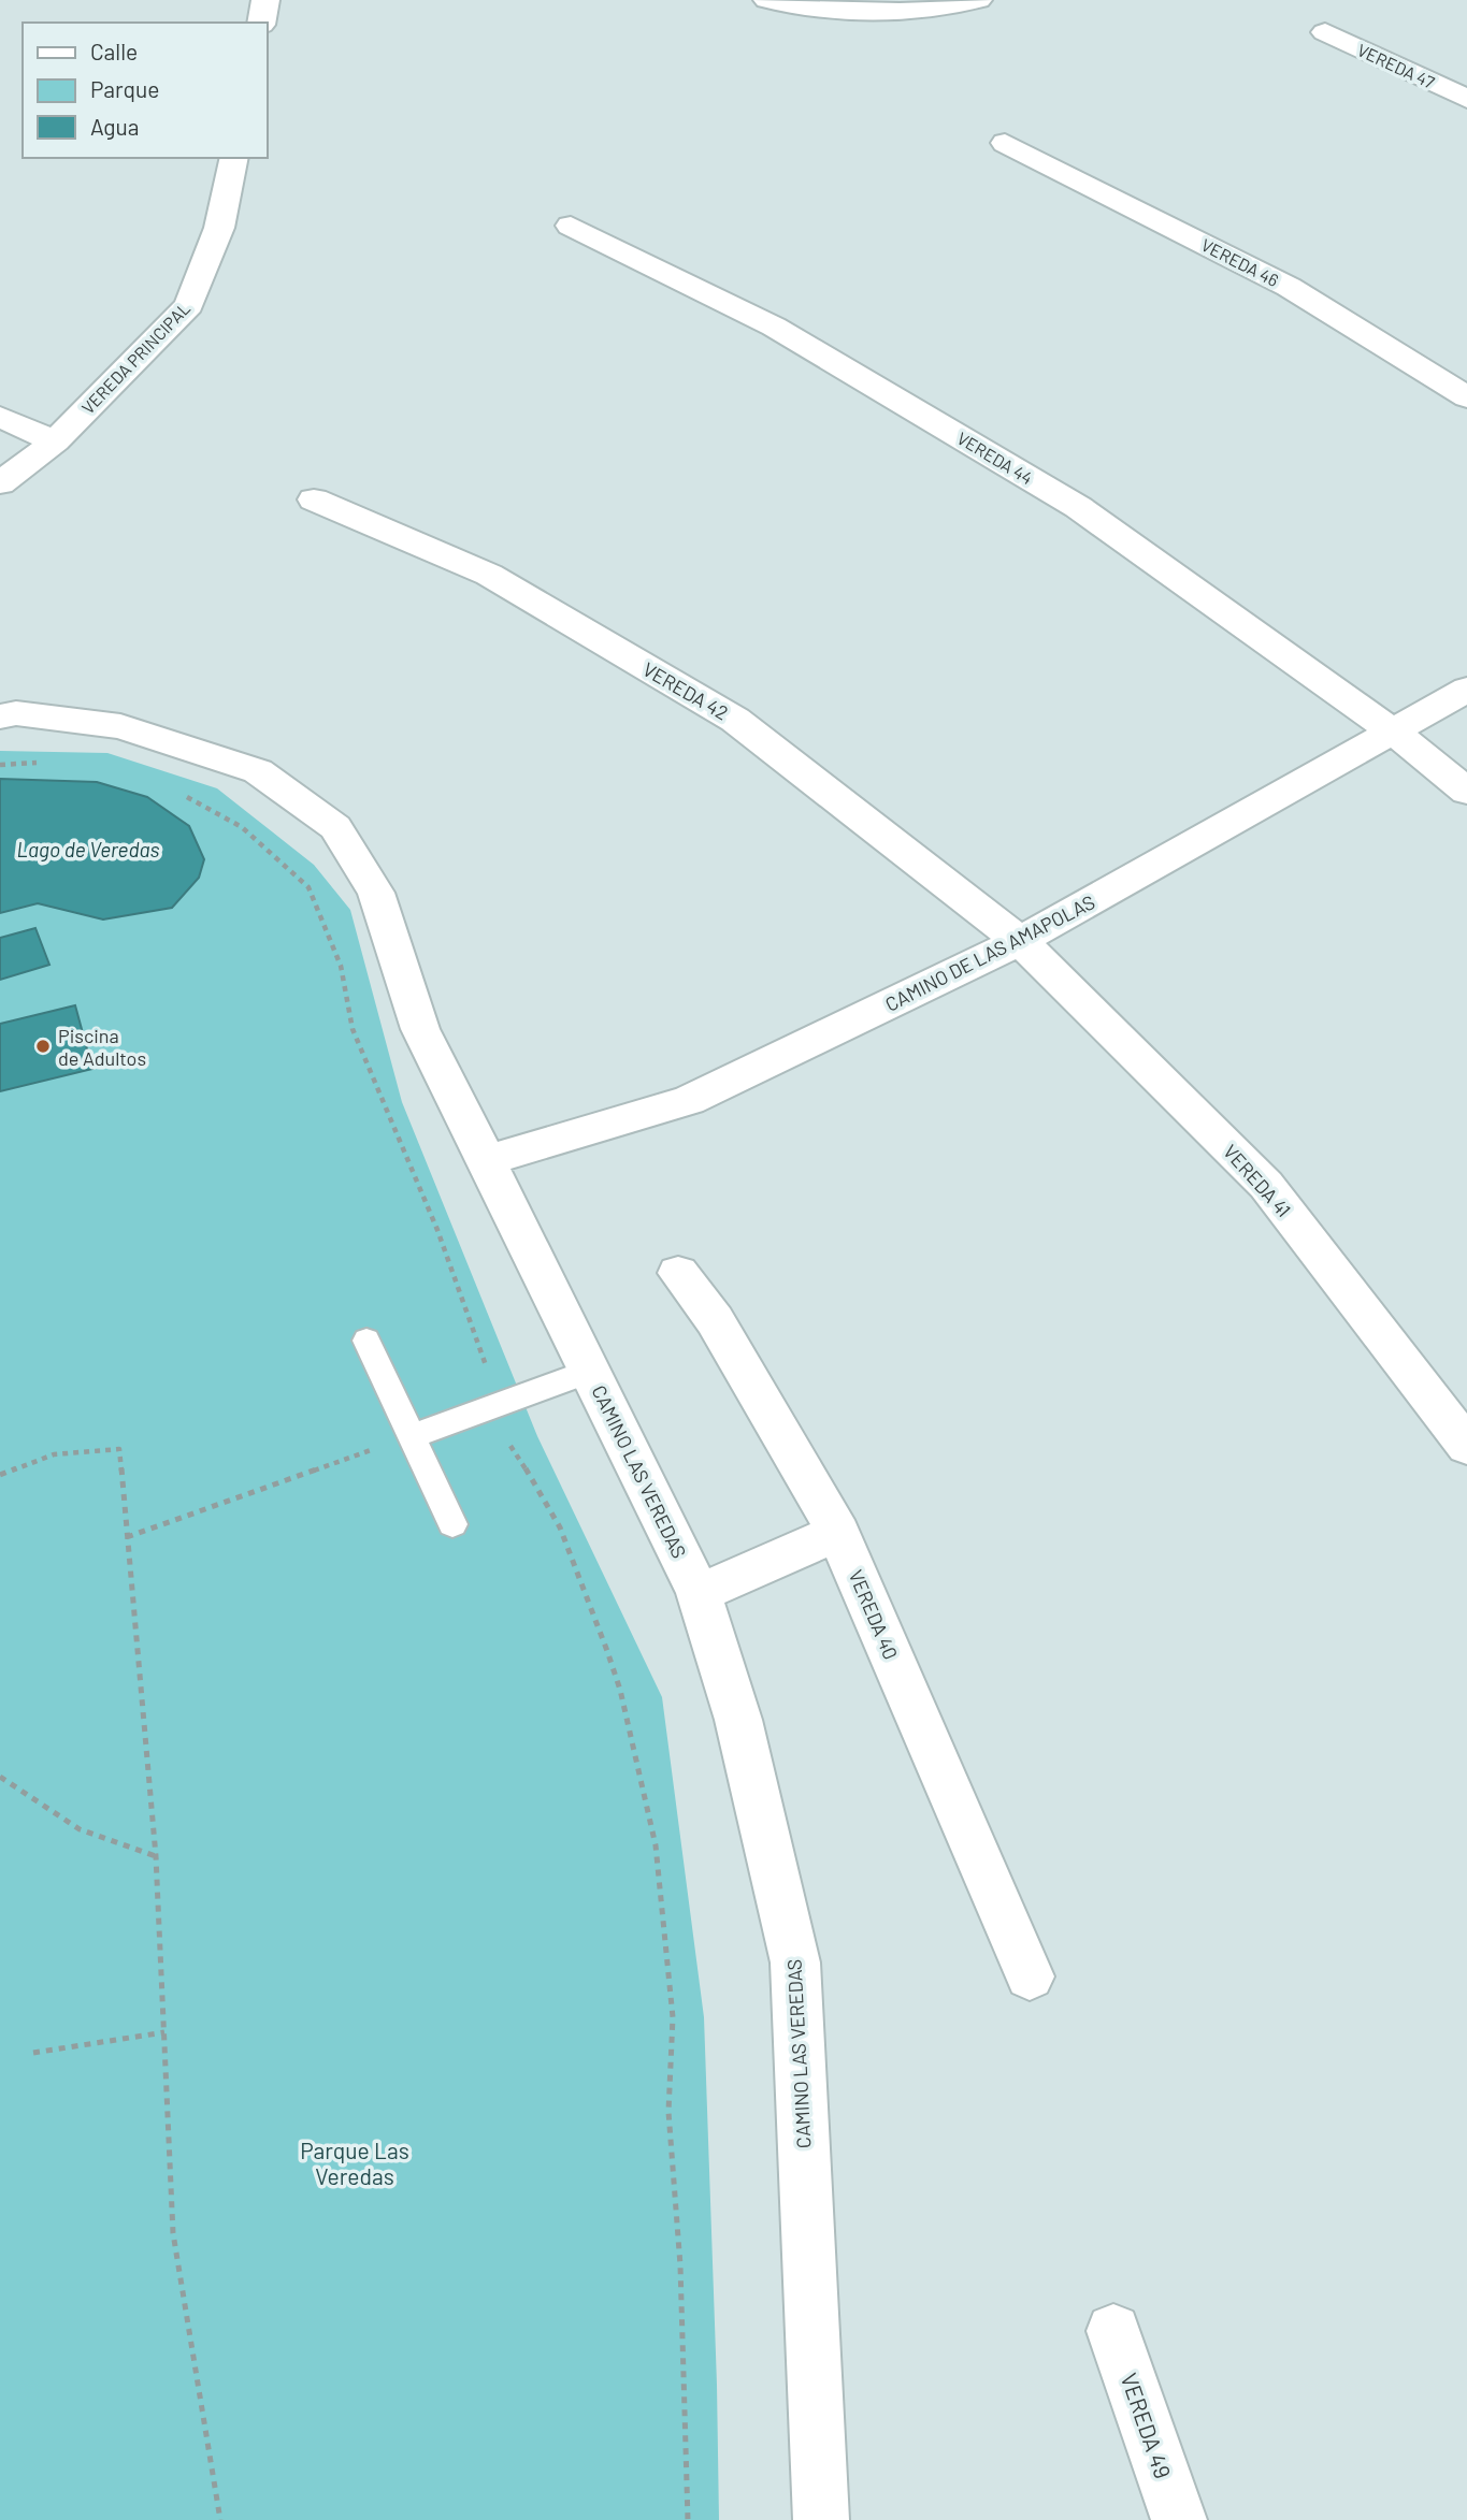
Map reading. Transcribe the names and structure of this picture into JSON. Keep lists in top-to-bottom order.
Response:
{
  "streets": {
    "street": [
      "VEREDA 47",
      "VEREDA 46",
      "VEREDA PRINCIPAL",
      "VEREDA 44",
      "VEREDA 42",
      "CAMINO DE LAS AMAPOLAS",
      "VEREDA 41",
      "CAMINO LAS VEREDAS",
      "VEREDA 40",
      "VEREDA 49"
    ]
  },
  "crossings": [
    ["VEREDA 44", "CAMINO DE LAS AMAPOLAS"],
    ["VEREDA 42", "CAMINO DE LAS AMAPOLAS"],
    ["VEREDA 42", "VEREDA 41"],
    ["CAMINO DE LAS AMAPOLAS", "VEREDA 41"],
    ["CAMINO DE LAS AMAPOLAS", "CAMINO LAS VEREDAS"]
  ],
  "water": ["Lago de Veredas"],
  "parks": ["Parque Las Veredas"],
  "places": ["Piscina de Adultos"],
  "legend": ["Calle", "Parque", "Agua"]
}
